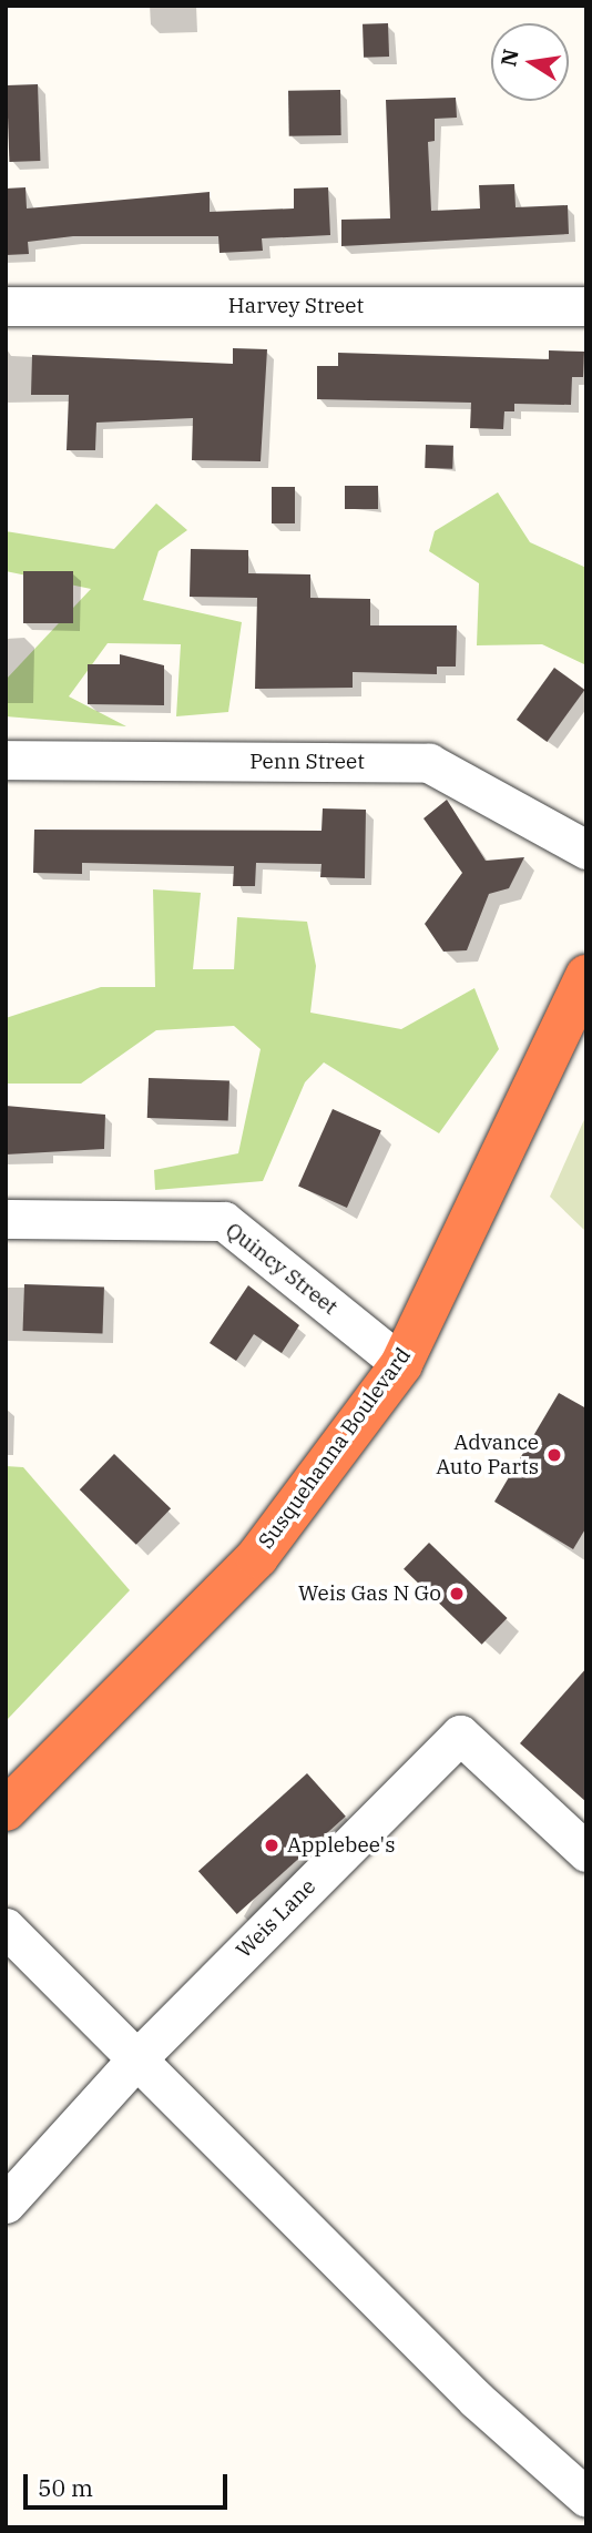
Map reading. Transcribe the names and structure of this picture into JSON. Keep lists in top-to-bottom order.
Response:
{
  "streets": {
    "highway": ["Susquehanna Boulevard"],
    "street": [
      "Harvey Street",
      "Penn Street",
      "Quincy Street",
      "Weis Lane"
    ]
  },
  "crossings": [
    ["Quincy Street", "Susquehanna Boulevard"]
  ],
  "places": ["Advance Auto Parts", "Weis Gas N Go", "Applebee's"],
  "scale_bar": "50 m",
  "north": "left"
}
